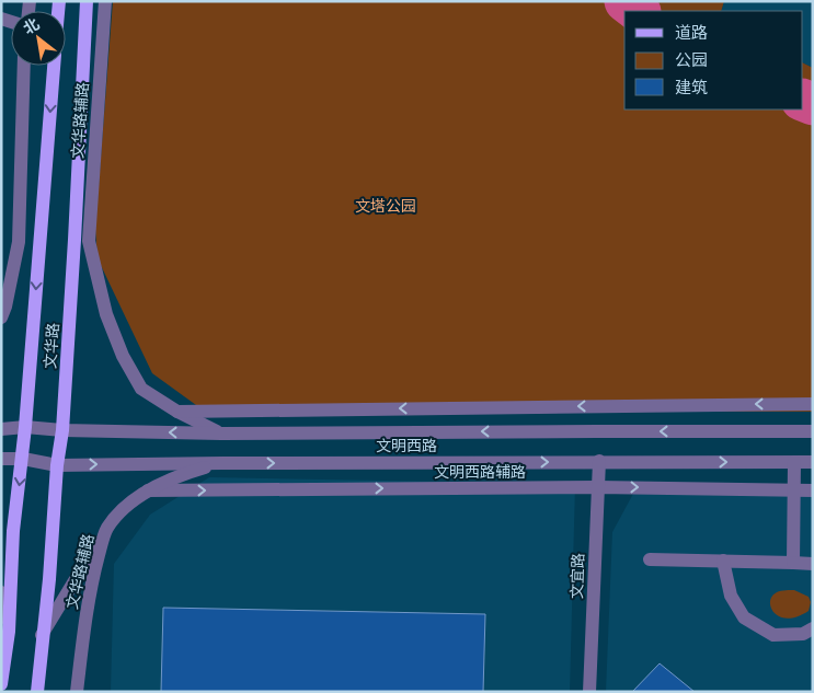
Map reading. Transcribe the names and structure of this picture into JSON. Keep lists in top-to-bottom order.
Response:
{
  "streets": {
    "main road": ["文华路"],
    "street": [
      "文华路辅路",
      "文明西路",
      "文明西路辅路",
      "文宜路"
    ]
  },
  "crossings": [
    ["文华路辅路", "文华路"],
    ["文华路辅路", "文明西路"],
    ["文华路辅路", "文明西路辅路"],
    ["文华路", "文明西路"],
    ["文明西路", "文宜路"],
    ["文明西路辅路", "文宜路"]
  ],
  "parks": ["文塔公园"],
  "legend": ["道路", "公园", "建筑"],
  "north": "top left"
}
